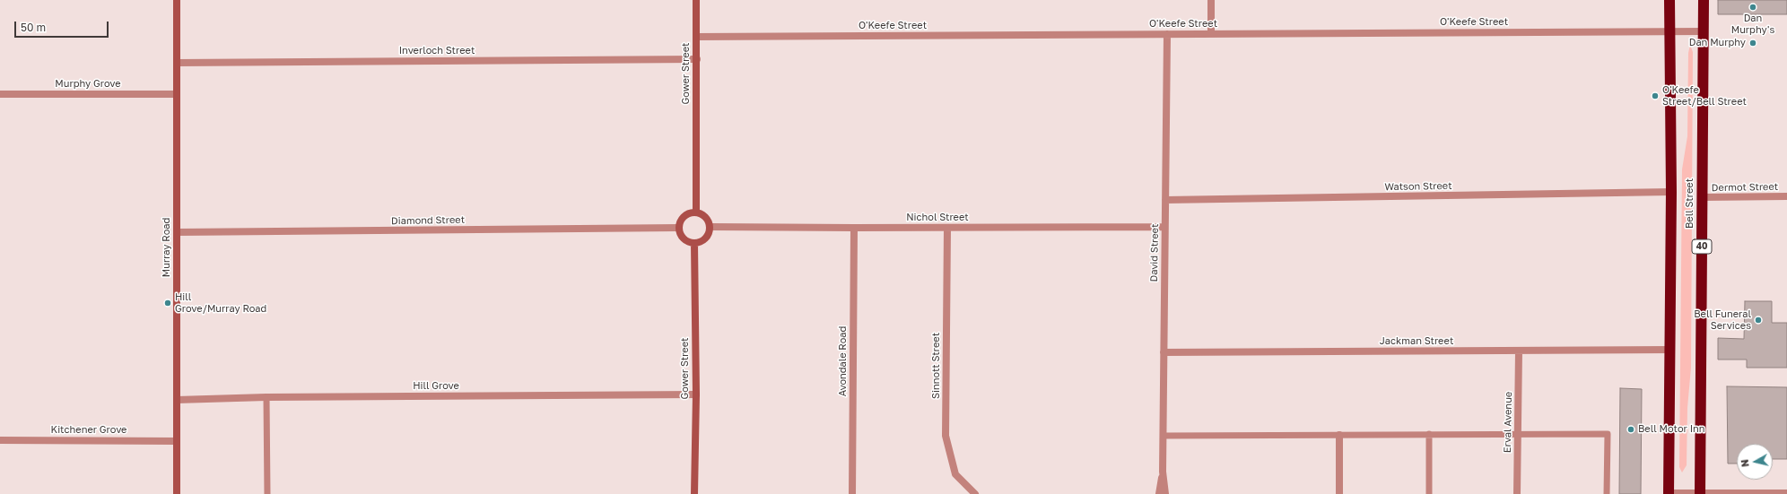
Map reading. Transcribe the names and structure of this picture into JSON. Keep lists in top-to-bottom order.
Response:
{
  "streets": {
    "highway": ["Bell Street", "40"],
    "street": [
      "O'Keefe Street",
      "Inverloch Street",
      "Gower Street",
      "Murphy Grove",
      "Watson Street",
      "Dermot Street",
      "Nichol Street",
      "Diamond Street",
      "Murray Road",
      "David Street",
      "Jackman Street",
      "Avondale Road",
      "Sinnott Street",
      "Hill Grove",
      "Erval Avenue",
      "Kitchener Grove"
    ]
  },
  "crossings": [
    ["O'Keefe Street", "Gower Street"],
    ["O'Keefe Street", "Bell Street"],
    ["O'Keefe Street", "David Street"],
    ["Inverloch Street", "Gower Street"],
    ["Inverloch Street", "Murray Road"],
    ["Gower Street", "Nichol Street"],
    ["Gower Street", "Diamond Street"],
    ["Gower Street", "Hill Grove"],
    ["Murphy Grove", "Murray Road"],
    ["Watson Street", "Bell Street"],
    ["Watson Street", "David Street"],
    ["Dermot Street", "Bell Street"],
    ["Bell Street", "Jackman Street"],
    ["Nichol Street", "Diamond Street"],
    ["Nichol Street", "David Street"],
    ["Nichol Street", "Avondale Road"],
    ["Nichol Street", "Sinnott Street"],
    ["Diamond Street", "Murray Road"],
    ["Murray Road", "Hill Grove"],
    ["Murray Road", "Kitchener Grove"],
    ["David Street", "Jackman Street"],
    ["Jackman Street", "Erval Avenue"]
  ],
  "places": [
    "Dan Murphy's",
    "Dan Murphy",
    "O'Keefe Street/Bell Street",
    "Hill Grove/Murray Road",
    "Bell Funeral Services",
    "Bell Motor Inn"
  ],
  "scale_bar": "50 m",
  "north": "left"
}
